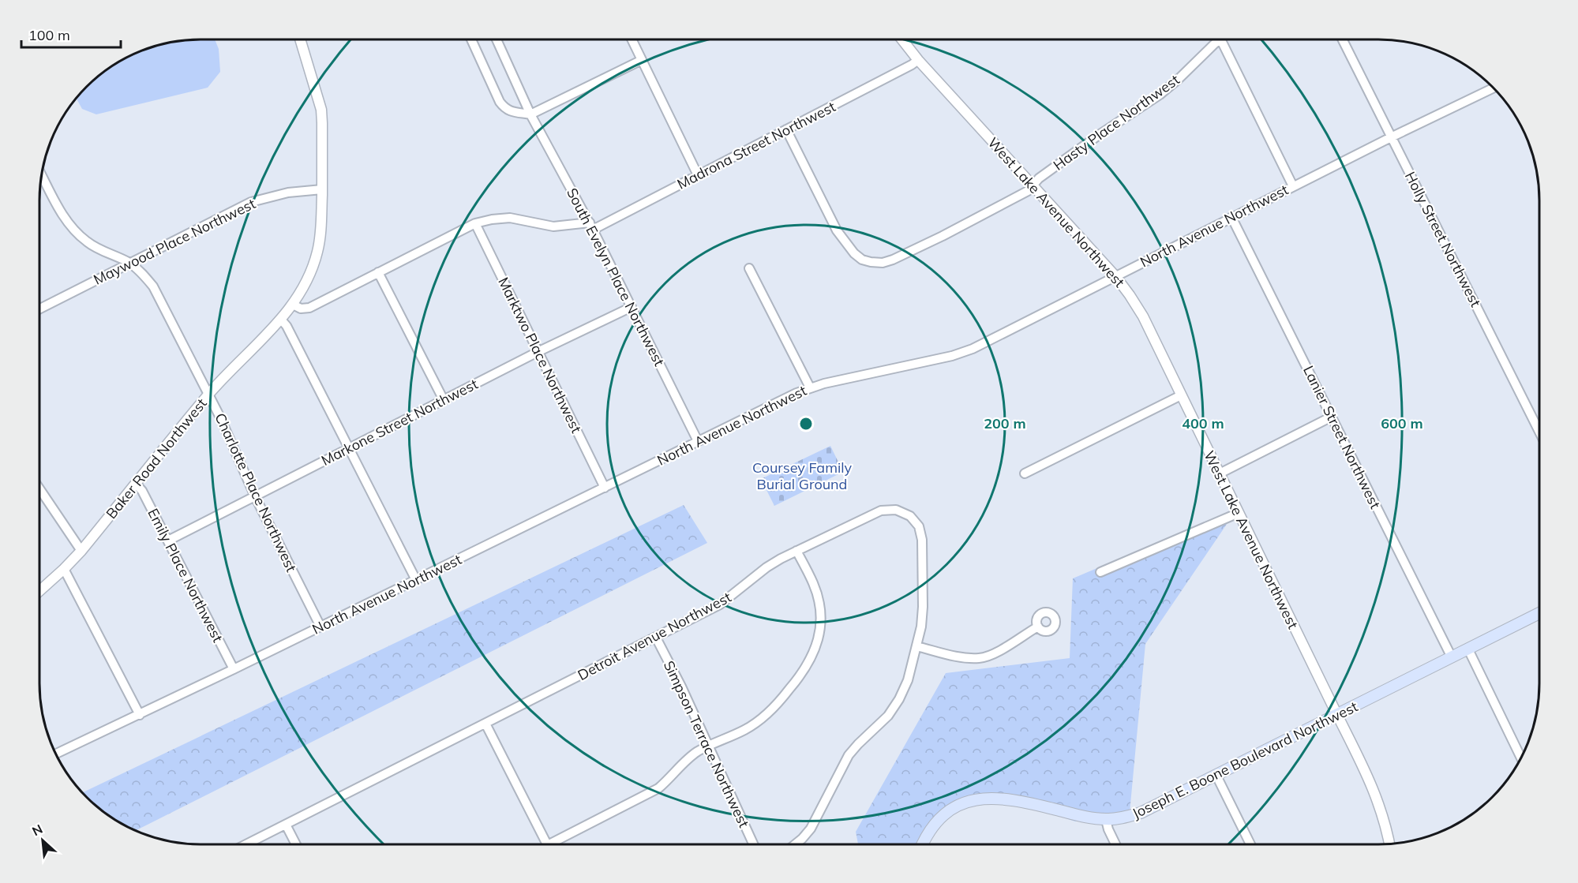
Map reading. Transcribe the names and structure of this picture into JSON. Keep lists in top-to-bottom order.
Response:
{
  "streets": {
    "main road": ["Joseph E. Boone Boulevard Northwest"],
    "street": [
      "Hasty Place Northwest",
      "Madrona Street Northwest",
      "West Lake Avenue Northwest",
      "North Avenue Northwest",
      "Holly Street Northwest",
      "Maywood Place Northwest",
      "South Evelyn Place Northwest",
      "Marktwo Place Northwest",
      "Markone Street Northwest",
      "Lanier Street Northwest",
      "Baker Road Northwest",
      "Charlotte Place Northwest",
      "Emily Place Northwest",
      "Detroit Avenue Northwest",
      "Simpson Terrace Northwest"
    ]
  },
  "crossings": [
    ["Hasty Place Northwest", "Madrona Street Northwest"],
    ["Hasty Place Northwest", "West Lake Avenue Northwest"],
    ["Madrona Street Northwest", "West Lake Avenue Northwest"],
    ["Madrona Street Northwest", "South Evelyn Place Northwest"],
    ["Madrona Street Northwest", "Marktwo Place Northwest"],
    ["Madrona Street Northwest", "Baker Road Northwest"],
    ["West Lake Avenue Northwest", "North Avenue Northwest"],
    ["West Lake Avenue Northwest", "Joseph E. Boone Boulevard Northwest"],
    ["North Avenue Northwest", "Holly Street Northwest"],
    ["North Avenue Northwest", "South Evelyn Place Northwest"],
    ["North Avenue Northwest", "Marktwo Place Northwest"],
    ["North Avenue Northwest", "Lanier Street Northwest"],
    ["North Avenue Northwest", "Charlotte Place Northwest"],
    ["North Avenue Northwest", "Emily Place Northwest"],
    ["Maywood Place Northwest", "Baker Road Northwest"],
    ["Maywood Place Northwest", "Charlotte Place Northwest"],
    ["South Evelyn Place Northwest", "Markone Street Northwest"],
    ["Marktwo Place Northwest", "Markone Street Northwest"],
    ["Markone Street Northwest", "Charlotte Place Northwest"],
    ["Markone Street Northwest", "Emily Place Northwest"],
    ["Lanier Street Northwest", "Joseph E. Boone Boulevard Northwest"],
    ["Baker Road Northwest", "Charlotte Place Northwest"],
    ["Baker Road Northwest", "Emily Place Northwest"],
    ["Detroit Avenue Northwest", "Simpson Terrace Northwest"]
  ],
  "parks": ["Coursey Family Burial Ground"],
  "scale_bar": "100 m",
  "north": "top left",
  "rings": ["200 m", "400 m", "600 m"]
}
